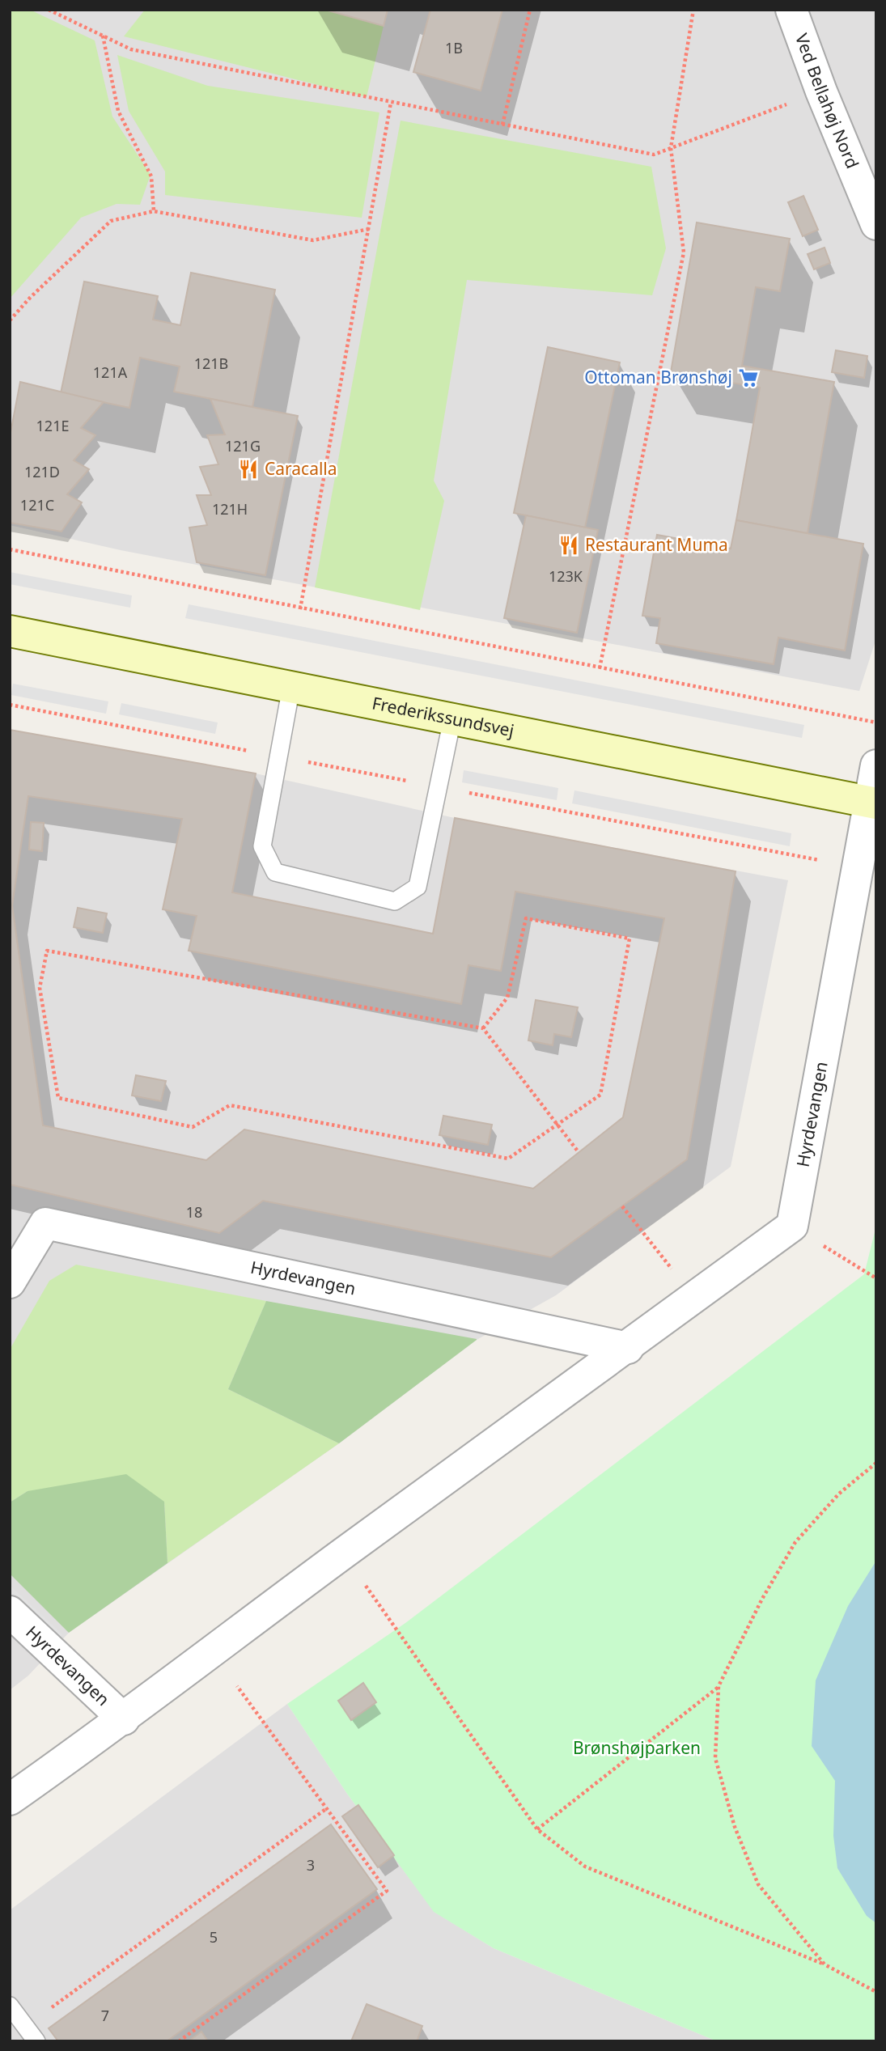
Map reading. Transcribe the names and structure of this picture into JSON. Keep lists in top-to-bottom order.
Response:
{
  "streets": {
    "main road": ["Frederikssundsvej"],
    "street": ["Ved Bellahøj Nord", "Hyrdevangen"]
  },
  "crossings": [
    ["Frederikssundsvej", "Hyrdevangen"]
  ],
  "parks": ["Brønshøjparken"],
  "places": {
    "supermarket": ["Ottoman Brønshøj"],
    "restaurant": ["Caracalla", "Restaurant Muma"]
  },
  "house_numbers": [
    "1B",
    "121B",
    "121A",
    "121E",
    "121G",
    "121D",
    "121C",
    "121H",
    "123K",
    "18",
    "3",
    "5",
    "7"
  ]
}
